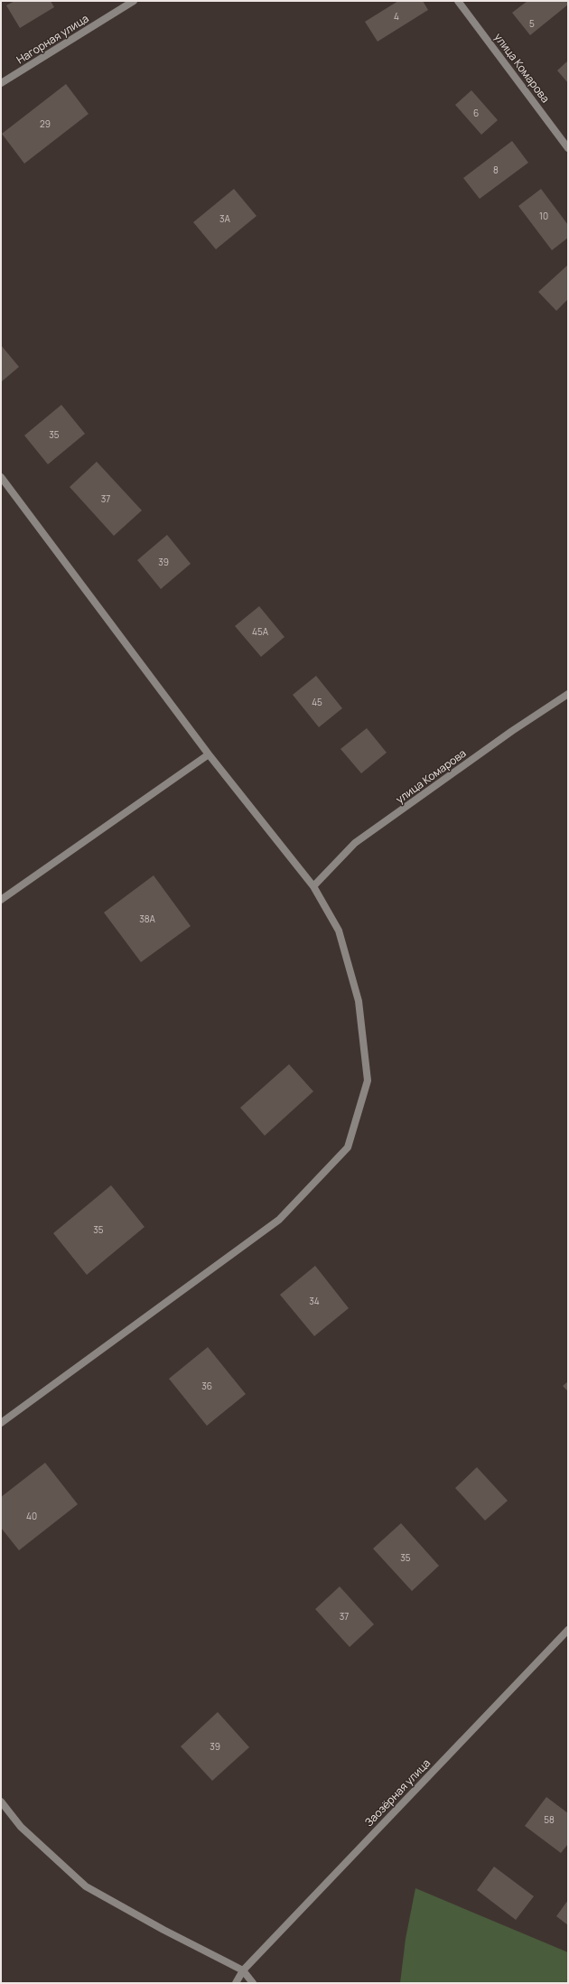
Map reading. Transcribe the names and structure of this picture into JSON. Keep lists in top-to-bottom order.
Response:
{
  "streets": {
    "street": ["Нагорная улица", "улица Комарова", "Заозёрная улица"]
  },
  "house_numbers": [
    "4",
    "5",
    "6",
    "29",
    "8",
    "10",
    "3А",
    "35",
    "37",
    "39",
    "45А",
    "45",
    "38А",
    "35",
    "34",
    "36",
    "40",
    "35",
    "37",
    "39",
    "58"
  ]
}
